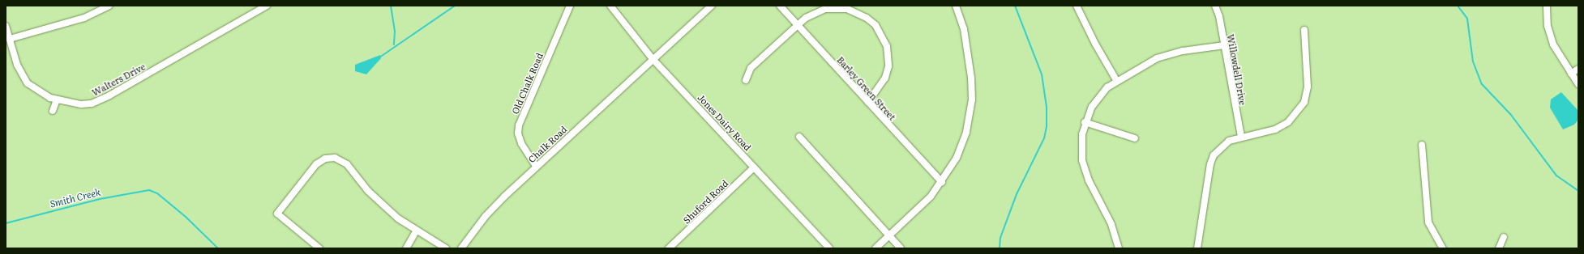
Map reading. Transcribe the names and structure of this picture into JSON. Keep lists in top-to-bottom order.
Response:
{
  "streets": {
    "street": [
      "Willowdell Drive",
      "Walters Drive",
      "Old Chalk Road",
      "Barley Green Street",
      "Jones Dairy Road",
      "Chalk Road",
      "Shuford Road"
    ]
  },
  "crossings": [
    ["Old Chalk Road", "Chalk Road"],
    ["Jones Dairy Road", "Chalk Road"],
    ["Jones Dairy Road", "Shuford Road"]
  ],
  "water": ["Smith Creek"]
}
